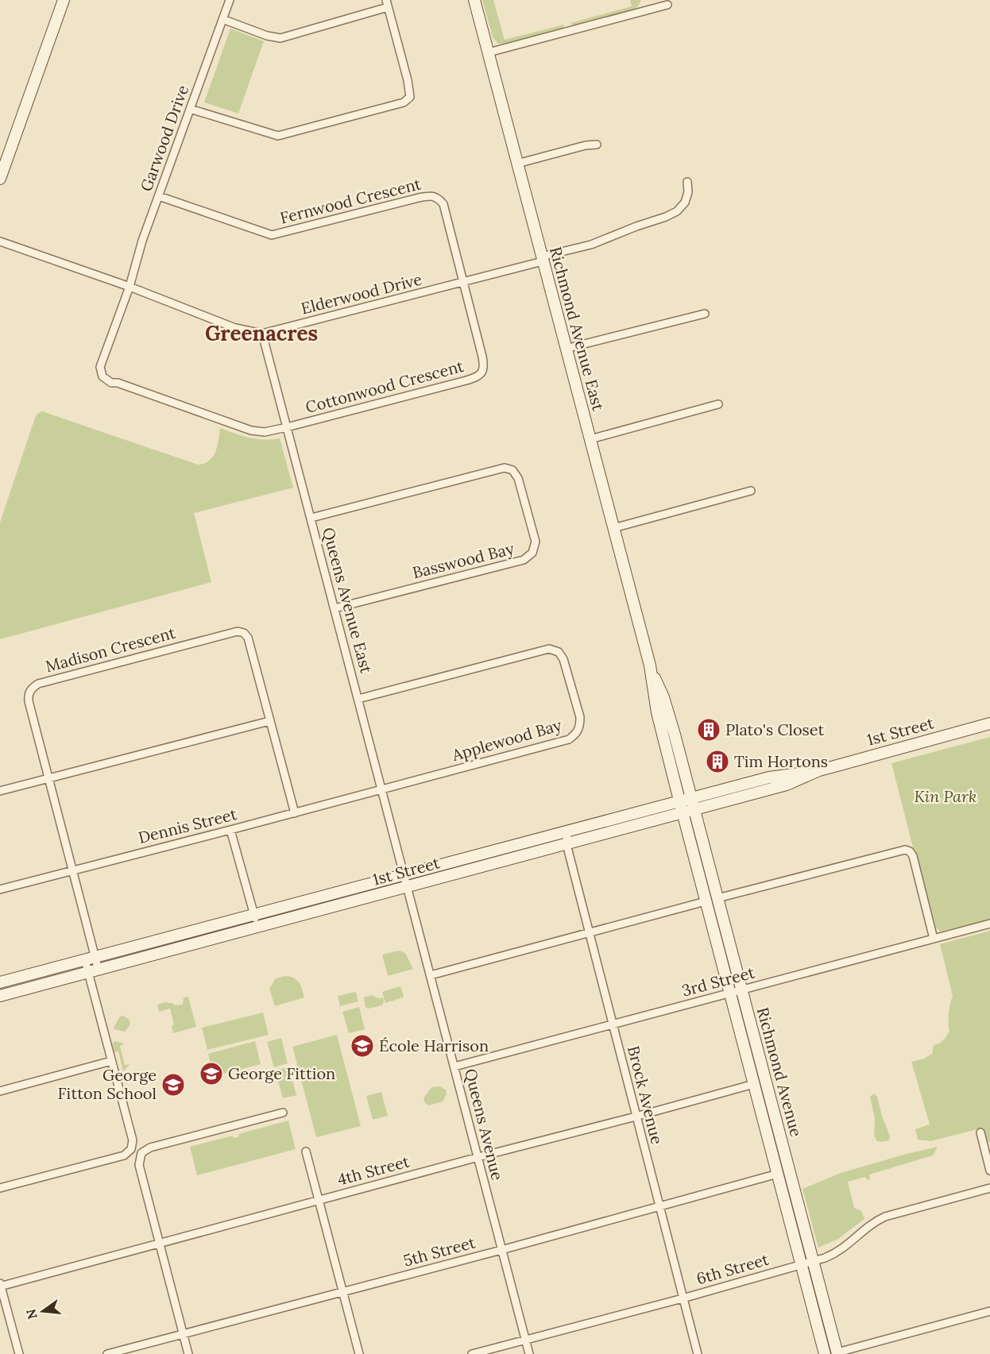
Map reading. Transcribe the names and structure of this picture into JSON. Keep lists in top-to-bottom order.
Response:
{
  "streets": {
    "main road": ["Richmond Avenue East", "1st Street", "Richmond Avenue"],
    "street": [
      "Garwood Drive",
      "Fernwood Crescent",
      "Elderwood Drive",
      "Cottonwood Crescent",
      "Basswood Bay",
      "Queens Avenue East",
      "Madison Crescent",
      "Applewood Bay",
      "Dennis Street",
      "3rd Street",
      "Brock Avenue",
      "Queens Avenue",
      "4th Street",
      "5th Street",
      "6th Street"
    ]
  },
  "crossings": [
    ["Garwood Drive", "Fernwood Crescent"],
    ["Garwood Drive", "Elderwood Drive"],
    ["Garwood Drive", "Cottonwood Crescent"],
    ["Garwood Drive", "Queens Avenue East"],
    ["Fernwood Crescent", "Elderwood Drive"],
    ["Fernwood Crescent", "Cottonwood Crescent"],
    ["Elderwood Drive", "Richmond Avenue East"],
    ["Elderwood Drive", "Cottonwood Crescent"],
    ["Elderwood Drive", "Queens Avenue East"],
    ["Richmond Avenue East", "1st Street"],
    ["Richmond Avenue East", "Richmond Avenue"],
    ["Cottonwood Crescent", "Queens Avenue East"],
    ["Basswood Bay", "Queens Avenue East"],
    ["Queens Avenue East", "1st Street"],
    ["Queens Avenue East", "Applewood Bay"],
    ["Queens Avenue East", "Dennis Street"],
    ["Queens Avenue East", "Queens Avenue"],
    ["Madison Crescent", "1st Street"],
    ["Madison Crescent", "Dennis Street"],
    ["1st Street", "Richmond Avenue"],
    ["1st Street", "Brock Avenue"],
    ["1st Street", "Queens Avenue"],
    ["Applewood Bay", "Dennis Street"],
    ["3rd Street", "Richmond Avenue"],
    ["3rd Street", "Brock Avenue"],
    ["3rd Street", "Queens Avenue"],
    ["Richmond Avenue", "4th Street"],
    ["Richmond Avenue", "5th Street"],
    ["Richmond Avenue", "6th Street"],
    ["Brock Avenue", "4th Street"],
    ["Brock Avenue", "5th Street"],
    ["Brock Avenue", "6th Street"],
    ["Queens Avenue", "4th Street"],
    ["Queens Avenue", "5th Street"],
    ["Queens Avenue", "6th Street"]
  ],
  "districts": ["Greenacres"],
  "parks": ["Kin Park"],
  "places": {
    "building": ["Plato's Closet", "Tim Hortons"],
    "school or university": ["École Harrison", "George Fittion", "George Fitton School"]
  },
  "north": "left"
}
